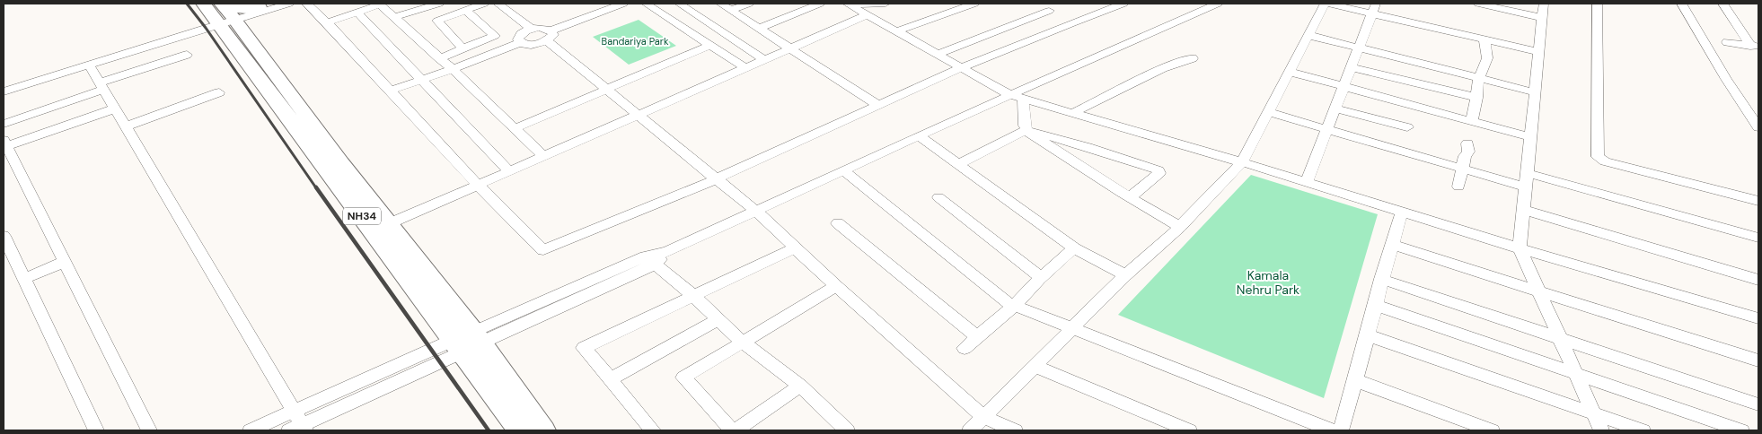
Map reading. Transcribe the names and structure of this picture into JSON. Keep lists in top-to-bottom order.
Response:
{
  "streets": {
    "highway": ["NH34"]
  },
  "parks": ["Bandariya Park", "Kamala Nehru Park"]
}
